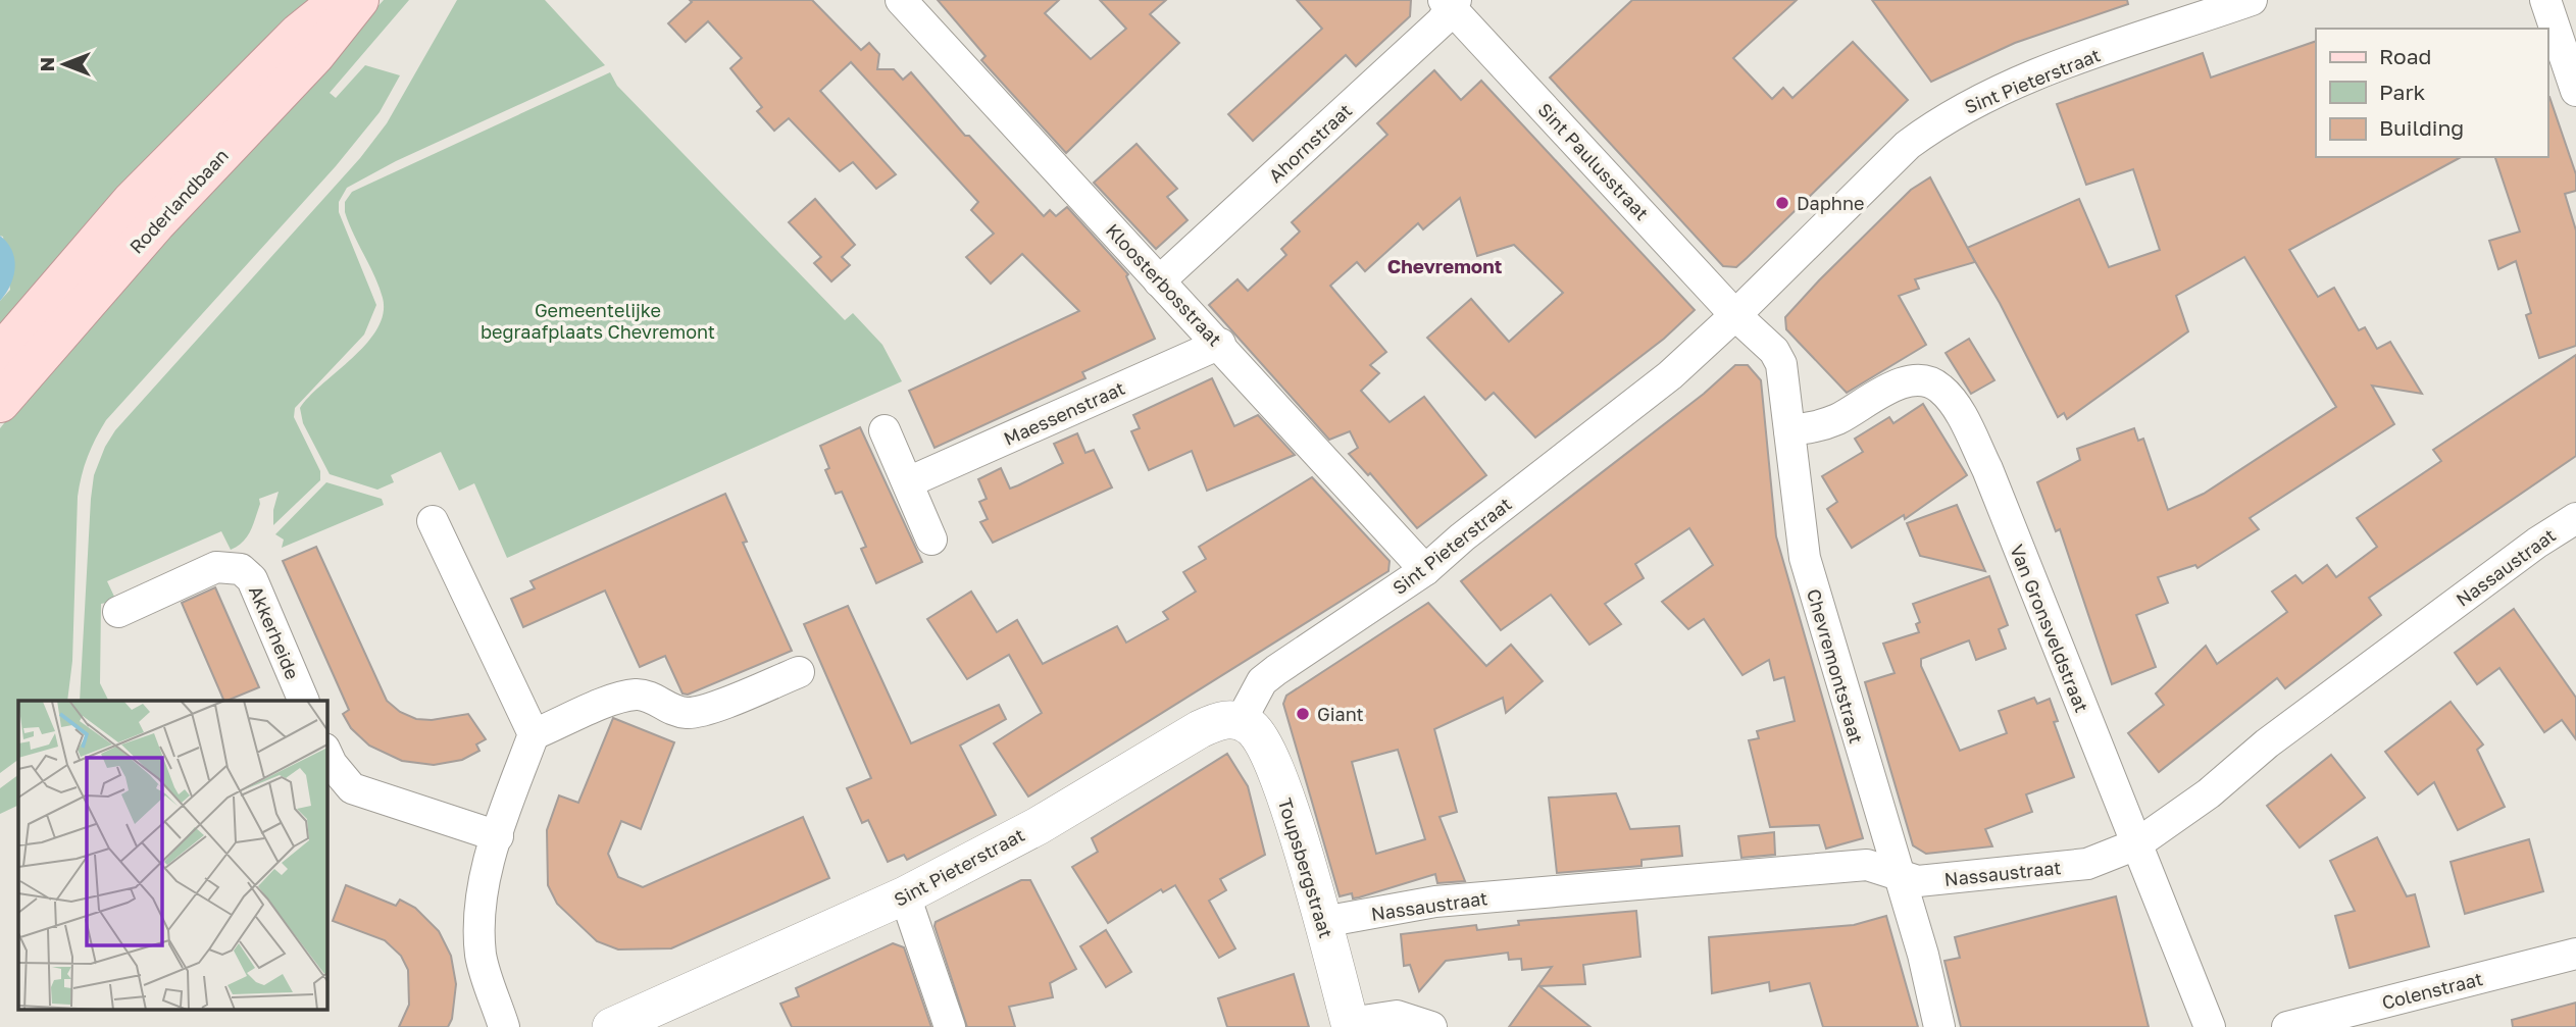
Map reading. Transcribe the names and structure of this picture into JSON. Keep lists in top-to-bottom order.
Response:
{
  "streets": {
    "main road": ["Roderlandbaan"],
    "street": [
      "Sint Pieterstraat",
      "Ahornstraat",
      "Sint Paulusstraat",
      "Kloosterbosstraat",
      "Maessenstraat",
      "Nassaustraat",
      "Van Gronsveldstraat",
      "Akkerheide",
      "Chevremontstraat",
      "Toupsbergstraat",
      "Colenstraat"
    ]
  },
  "crossings": [
    ["Sint Pieterstraat", "Sint Paulusstraat"],
    ["Sint Pieterstraat", "Kloosterbosstraat"],
    ["Sint Pieterstraat", "Chevremontstraat"],
    ["Sint Pieterstraat", "Toupsbergstraat"],
    ["Ahornstraat", "Sint Paulusstraat"],
    ["Ahornstraat", "Kloosterbosstraat"],
    ["Sint Paulusstraat", "Chevremontstraat"],
    ["Kloosterbosstraat", "Maessenstraat"],
    ["Nassaustraat", "Van Gronsveldstraat"],
    ["Nassaustraat", "Chevremontstraat"],
    ["Nassaustraat", "Toupsbergstraat"],
    ["Van Gronsveldstraat", "Chevremontstraat"]
  ],
  "districts": ["Chevremont"],
  "parks": ["Gemeentelijke begraafplaats Chevremont"],
  "places": ["Daphne", "Giant"],
  "legend": ["Road", "Park", "Building"],
  "north": "left"
}
